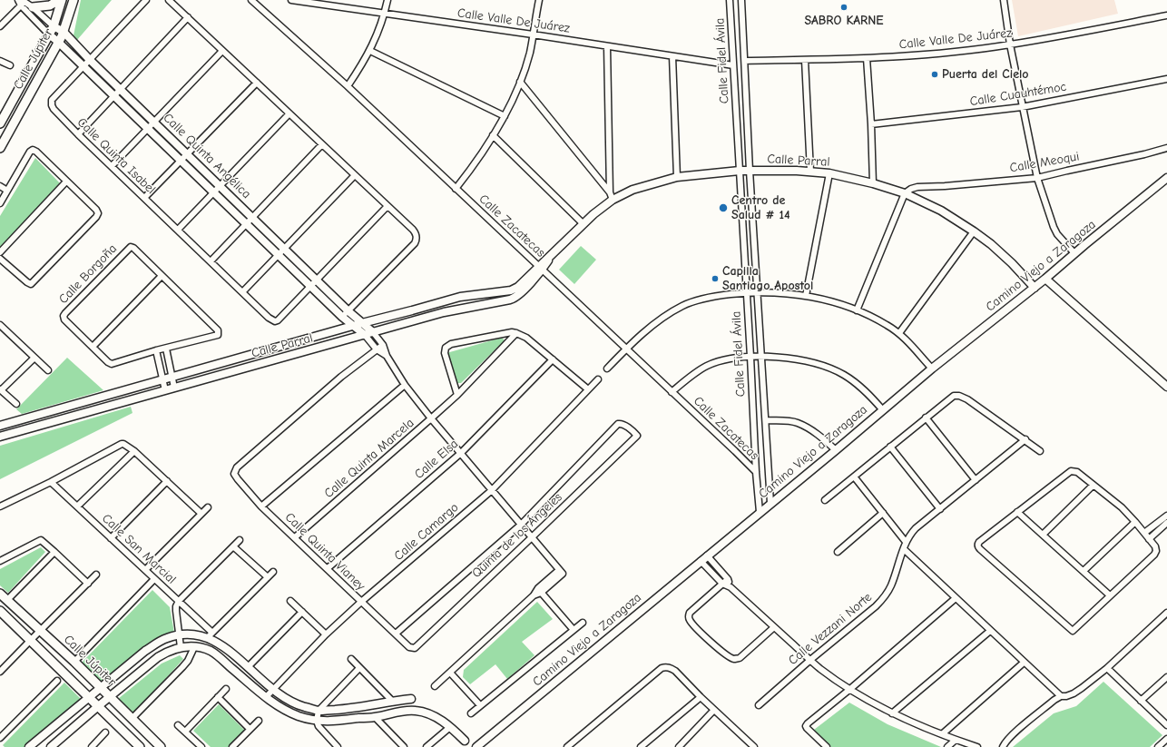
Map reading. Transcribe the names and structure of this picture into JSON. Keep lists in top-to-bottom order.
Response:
{
  "streets": {
    "main road": ["Calle Júpiter"],
    "street": [
      "Calle Valle De Juárez",
      "Calle Fidel Ávila",
      "Calle Cuauhtémoc",
      "Calle Quinta Isabel",
      "Calle Quinta Angélica",
      "Calle Parral",
      "Calle Meoqui",
      "Calle Zacatecas",
      "Camino Viejo a Zaragoza",
      "Calle Borgoña",
      "Calle Quinta Marcela",
      "Calle Elsa",
      "Calle Camargo",
      "Quinta de los Ángeles",
      "Calle San Marcial",
      "Calle Quinta Vianey",
      "Calle Vezzani Norte"
    ]
  },
  "crossings": [
    ["Calle Valle De Juárez", "Calle Fidel Ávila"],
    ["Calle Júpiter", "Calle Quinta Angélica"],
    ["Calle Fidel Ávila", "Calle Parral"],
    ["Calle Fidel Ávila", "Calle Zacatecas"],
    ["Calle Fidel Ávila", "Camino Viejo a Zaragoza"],
    ["Calle Quinta Isabel", "Calle Quinta Angélica"],
    ["Calle Quinta Angélica", "Calle Parral"],
    ["Calle Parral", "Calle Meoqui"],
    ["Calle Parral", "Calle Zacatecas"],
    ["Calle Parral", "Camino Viejo a Zaragoza"],
    ["Calle Quinta Marcela", "Calle Quinta Vianey"],
    ["Calle Elsa", "Calle Quinta Vianey"],
    ["Calle Camargo", "Calle Quinta Vianey"],
    ["Quinta de los Ángeles", "Calle Quinta Vianey"]
  ],
  "places": [
    "SABRO KARNE",
    "Puerta del Cielo",
    "Centro de Salud # 14",
    "Capilla Santiago Apostol"
  ]
}
